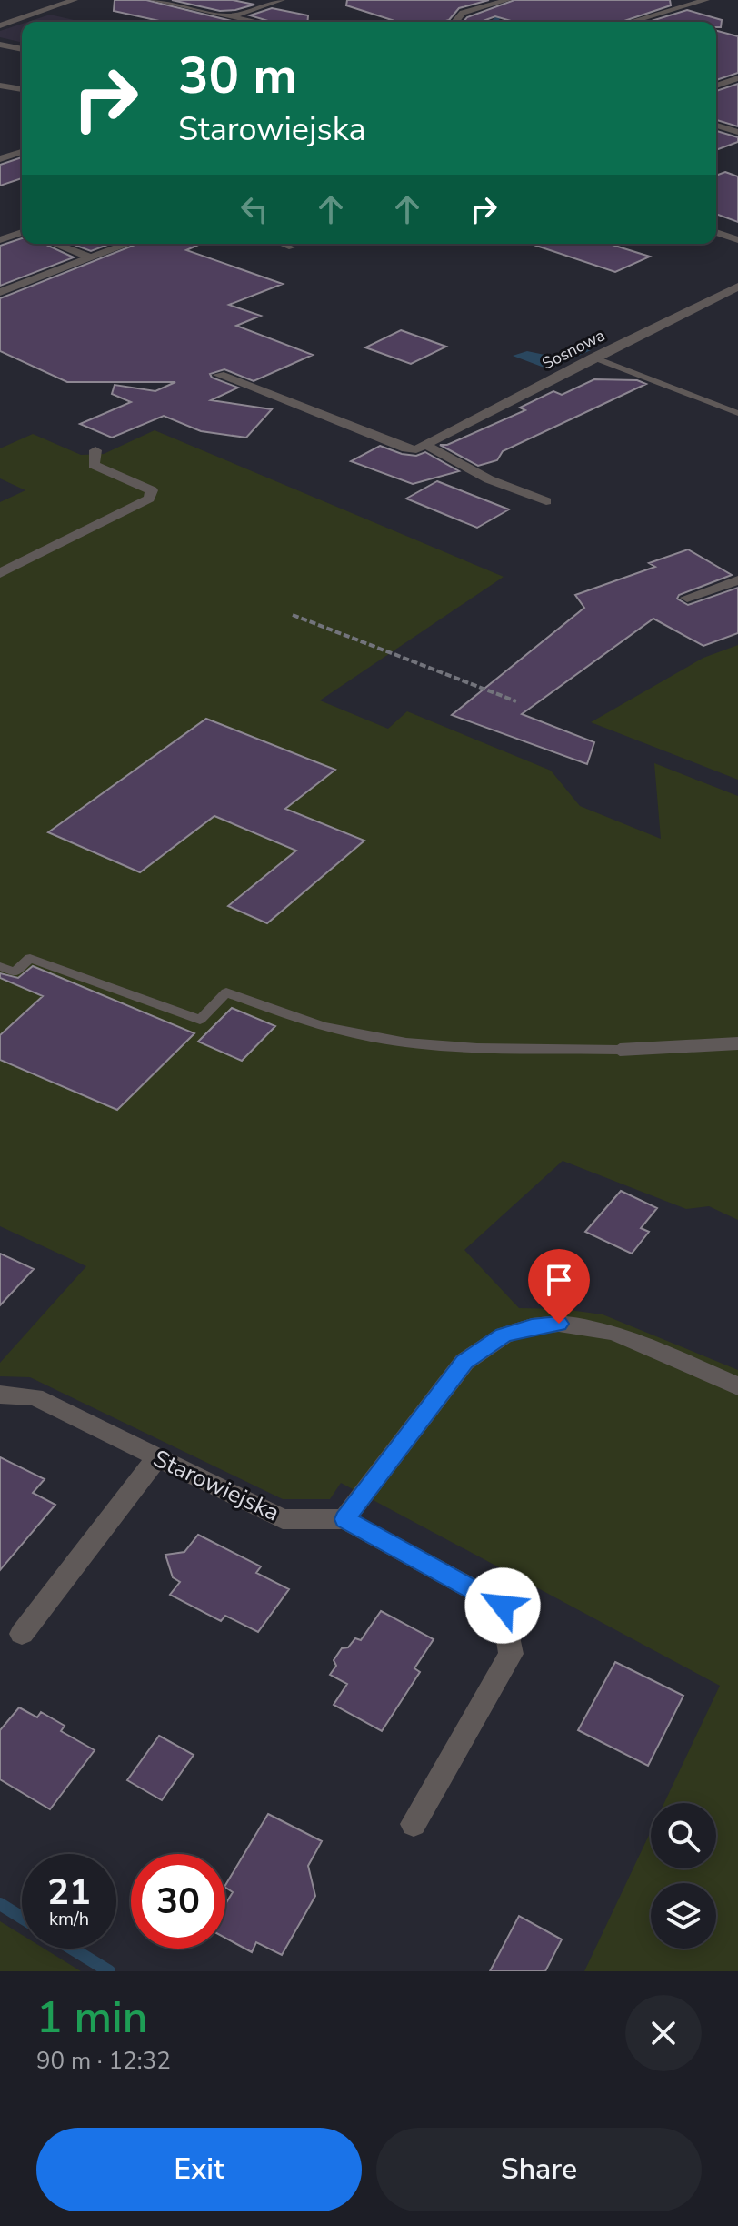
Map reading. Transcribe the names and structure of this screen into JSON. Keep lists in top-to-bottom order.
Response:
{
  "streets": {
    "street": ["Sosnowa", "Starowiejska"]
  },
  "page": {
    "turn": ["30 m", "Starowiejska"],
    "speed": "21 km/h",
    "limit": "30",
    "heading": ["1 min", "90 m · 12:32"],
    "buttons": ["Exit", "Share"]
  }
}
